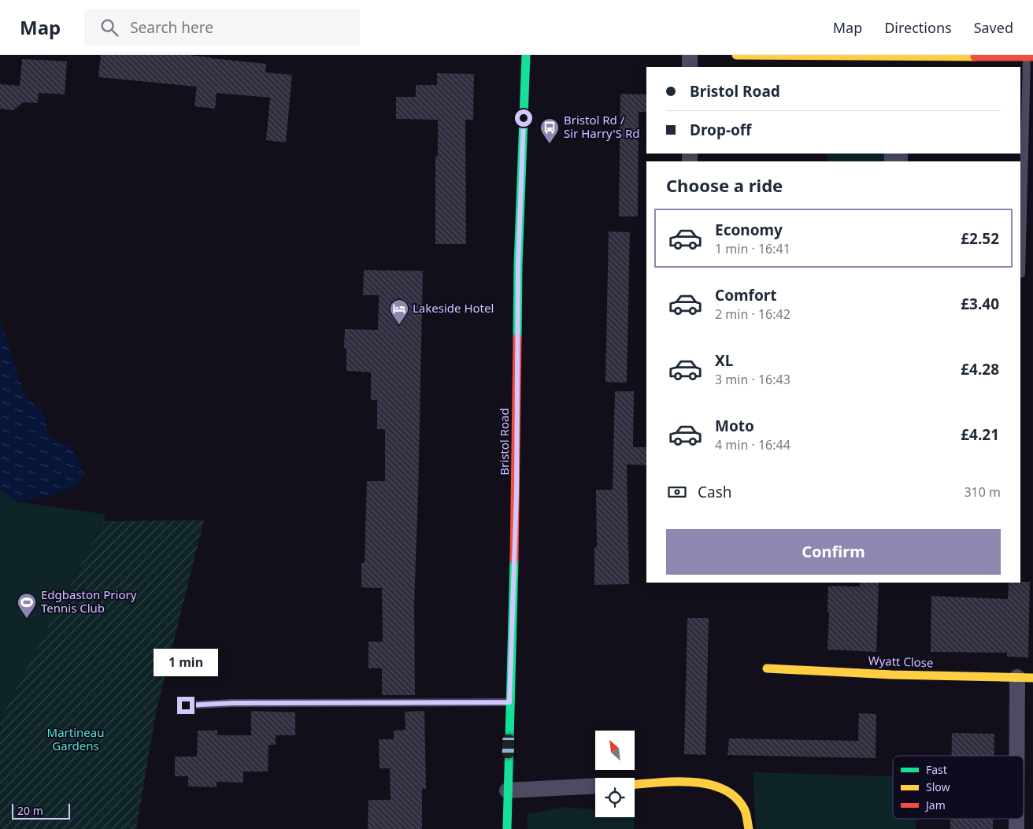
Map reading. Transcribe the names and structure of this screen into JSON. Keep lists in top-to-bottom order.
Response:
{
  "streets": {
    "main road": ["Bristol Road", "Wyatt Close"]
  },
  "parks": ["Martineau Gardens"],
  "places": {
    "bus stop": ["Bristol Rd / Sir Harry'S Rd"],
    "hotel": ["Lakeside Hotel"],
    "sports": ["Edgbaston Priory Tennis Club"]
  },
  "legend": ["Fast", "Slow", "Jam"],
  "scale_bar": "20 m",
  "north": "top left",
  "page": {
    "header": "Map",
    "search": "Search here",
    "nav": ["Map", "Directions", "Saved"],
    "banner": ["Bristol Road", "Drop-off"],
    "heading": "Choose a ride",
    "list": [
      {
        "name": "Economy",
        "note": "1 min · 16:41",
        "value": "£2.52"
      },
      {
        "name": "Comfort",
        "note": "2 min · 16:42",
        "value": "£3.40"
      },
      {
        "name": "XL",
        "note": "3 min · 16:43",
        "value": "£4.28"
      },
      {
        "name": "Moto",
        "note": "4 min · 16:44",
        "value": "£4.21"
      }
    ],
    "pay": ["Cash", "310 m"],
    "buttons": "Confirm",
    "bubble": "1 min",
    "scale": "20 m"
  }
}
